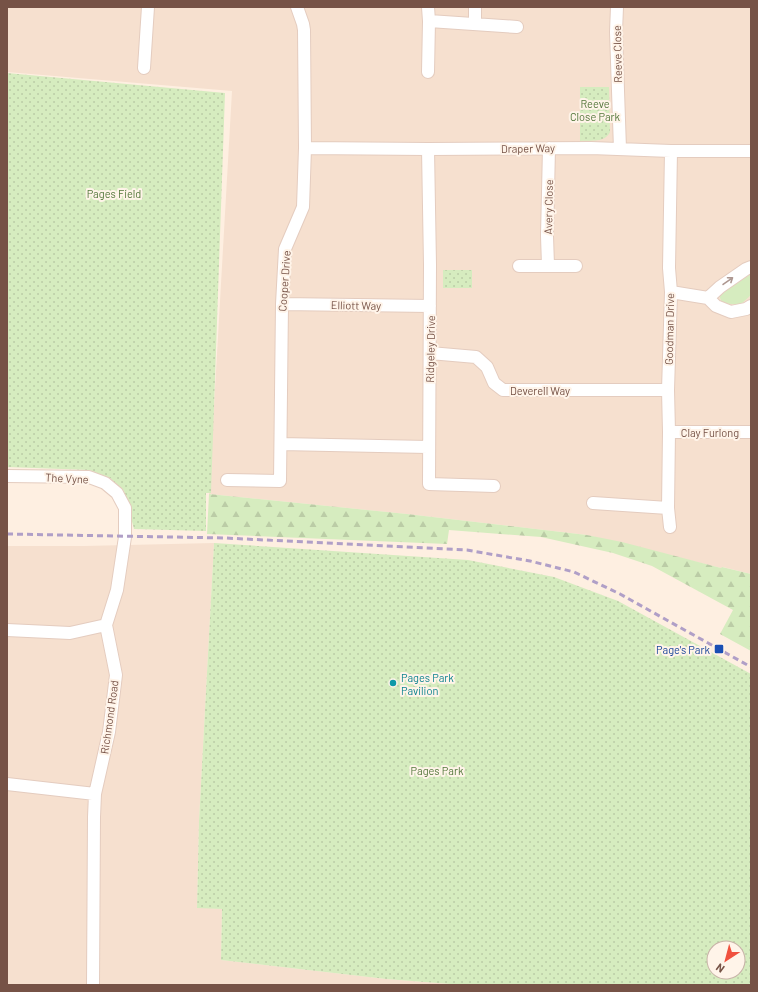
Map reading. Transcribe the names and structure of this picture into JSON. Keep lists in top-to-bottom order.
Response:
{
  "streets": {
    "street": [
      "Reeve Close",
      "Draper Way",
      "Avery Close",
      "Cooper Drive",
      "Elliott Way",
      "Goodman Drive",
      "Ridgeley Drive",
      "Deverell Way",
      "Clay Furlong",
      "The Vyne",
      "Richmond Road"
    ]
  },
  "crossings": [
    ["Reeve Close", "Draper Way"],
    ["Draper Way", "Avery Close"],
    ["Draper Way", "Cooper Drive"],
    ["Draper Way", "Goodman Drive"],
    ["Draper Way", "Ridgeley Drive"],
    ["Cooper Drive", "Elliott Way"],
    ["Elliott Way", "Ridgeley Drive"],
    ["Goodman Drive", "Deverell Way"],
    ["Goodman Drive", "Clay Furlong"],
    ["Ridgeley Drive", "Deverell Way"],
    ["The Vyne", "Richmond Road"]
  ],
  "parks": ["Reeve Close Park", "Pages Field", "Pages Park"],
  "places": {
    "transit": ["Page's Park"],
    "other": ["Pages Park Pavilion"]
  },
  "north": "bottom left"
}
